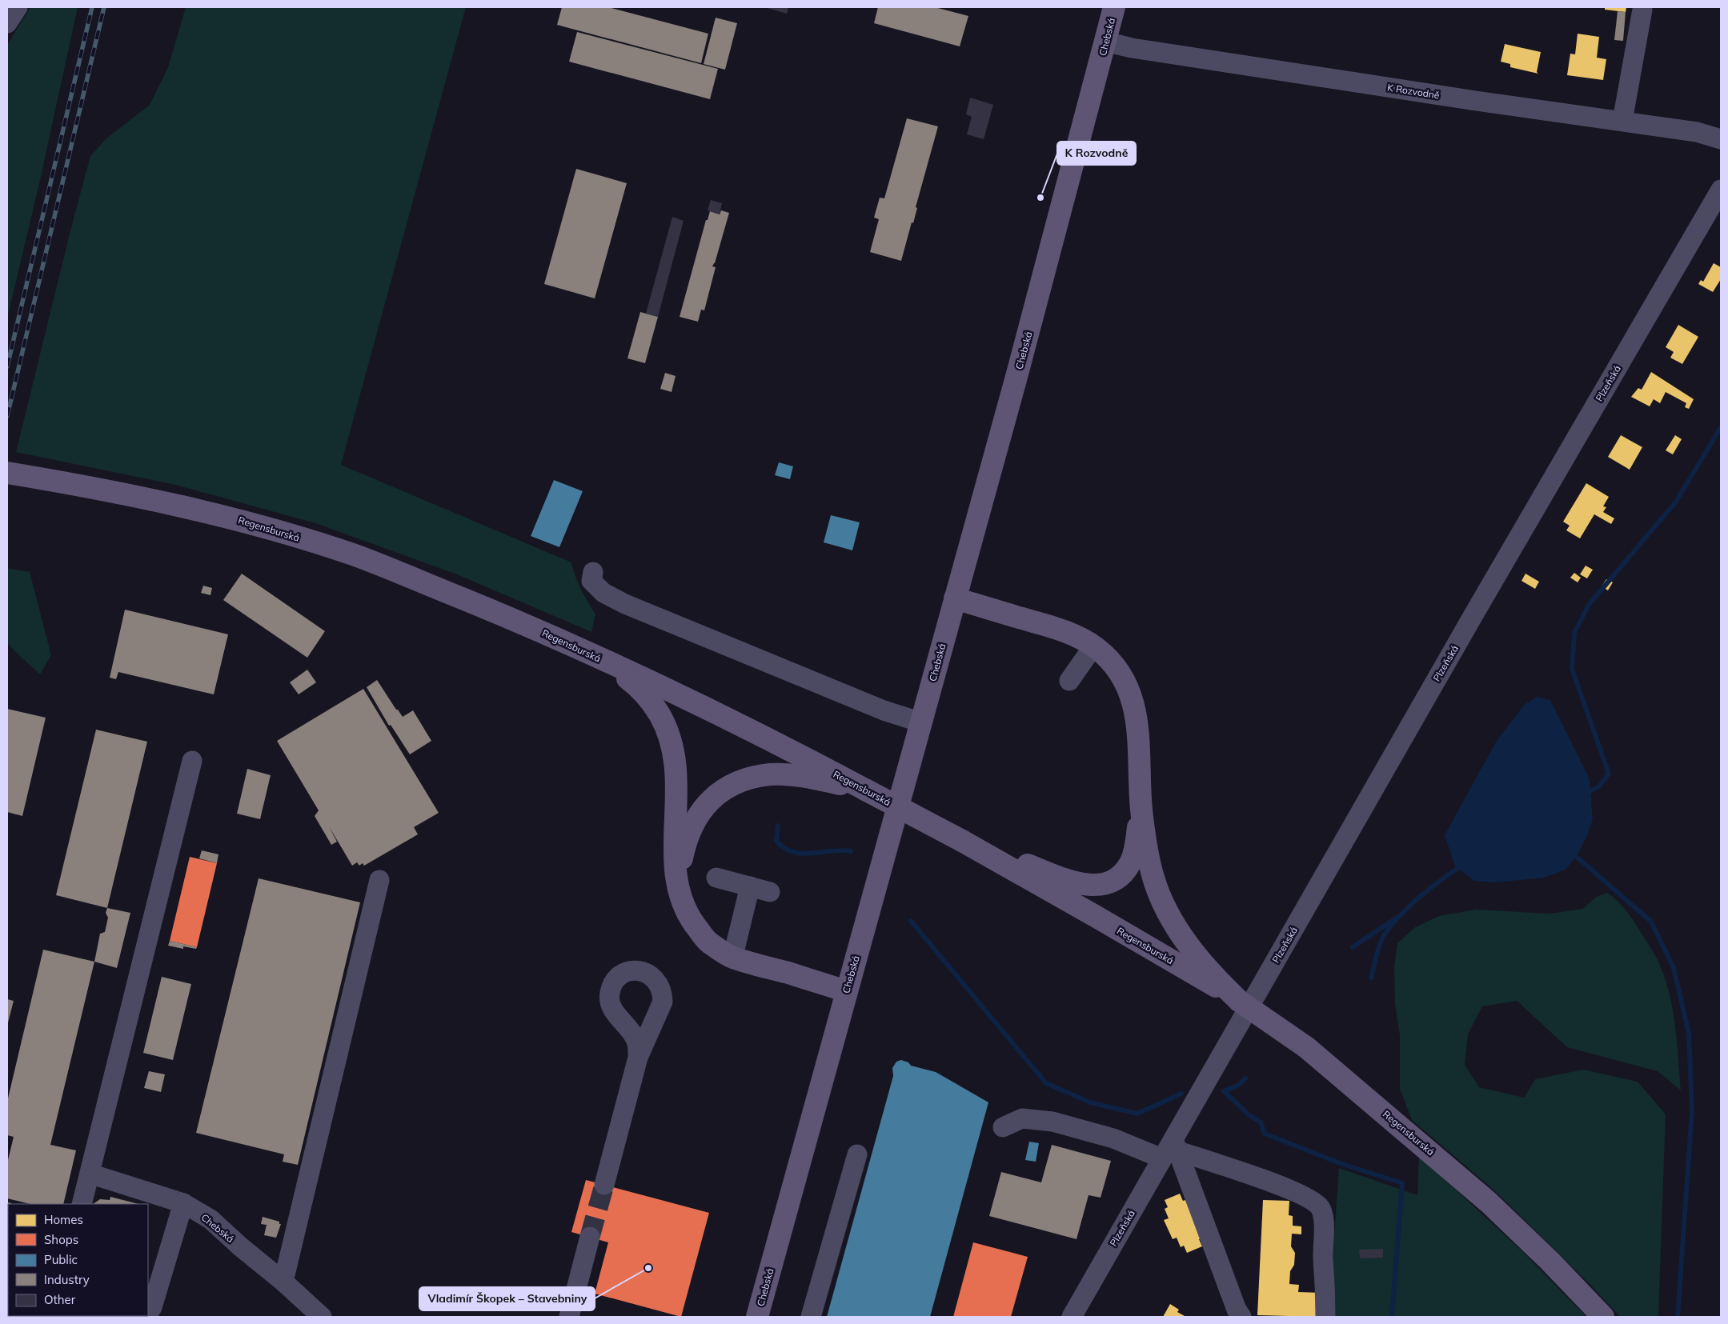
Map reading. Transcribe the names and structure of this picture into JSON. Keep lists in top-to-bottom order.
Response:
{
  "streets": {
    "main road": ["Chebská", "Regensburská"],
    "street": ["K Rozvodně", "Plzeňská"]
  },
  "crossings": [
    ["Chebská", "K Rozvodně"]
  ],
  "places": ["K Rozvodně", "Vladimír Škopek – Stavebniny"],
  "legend": [
    "Homes",
    "Shops",
    "Public",
    "Industry",
    "Other"
  ]
}
